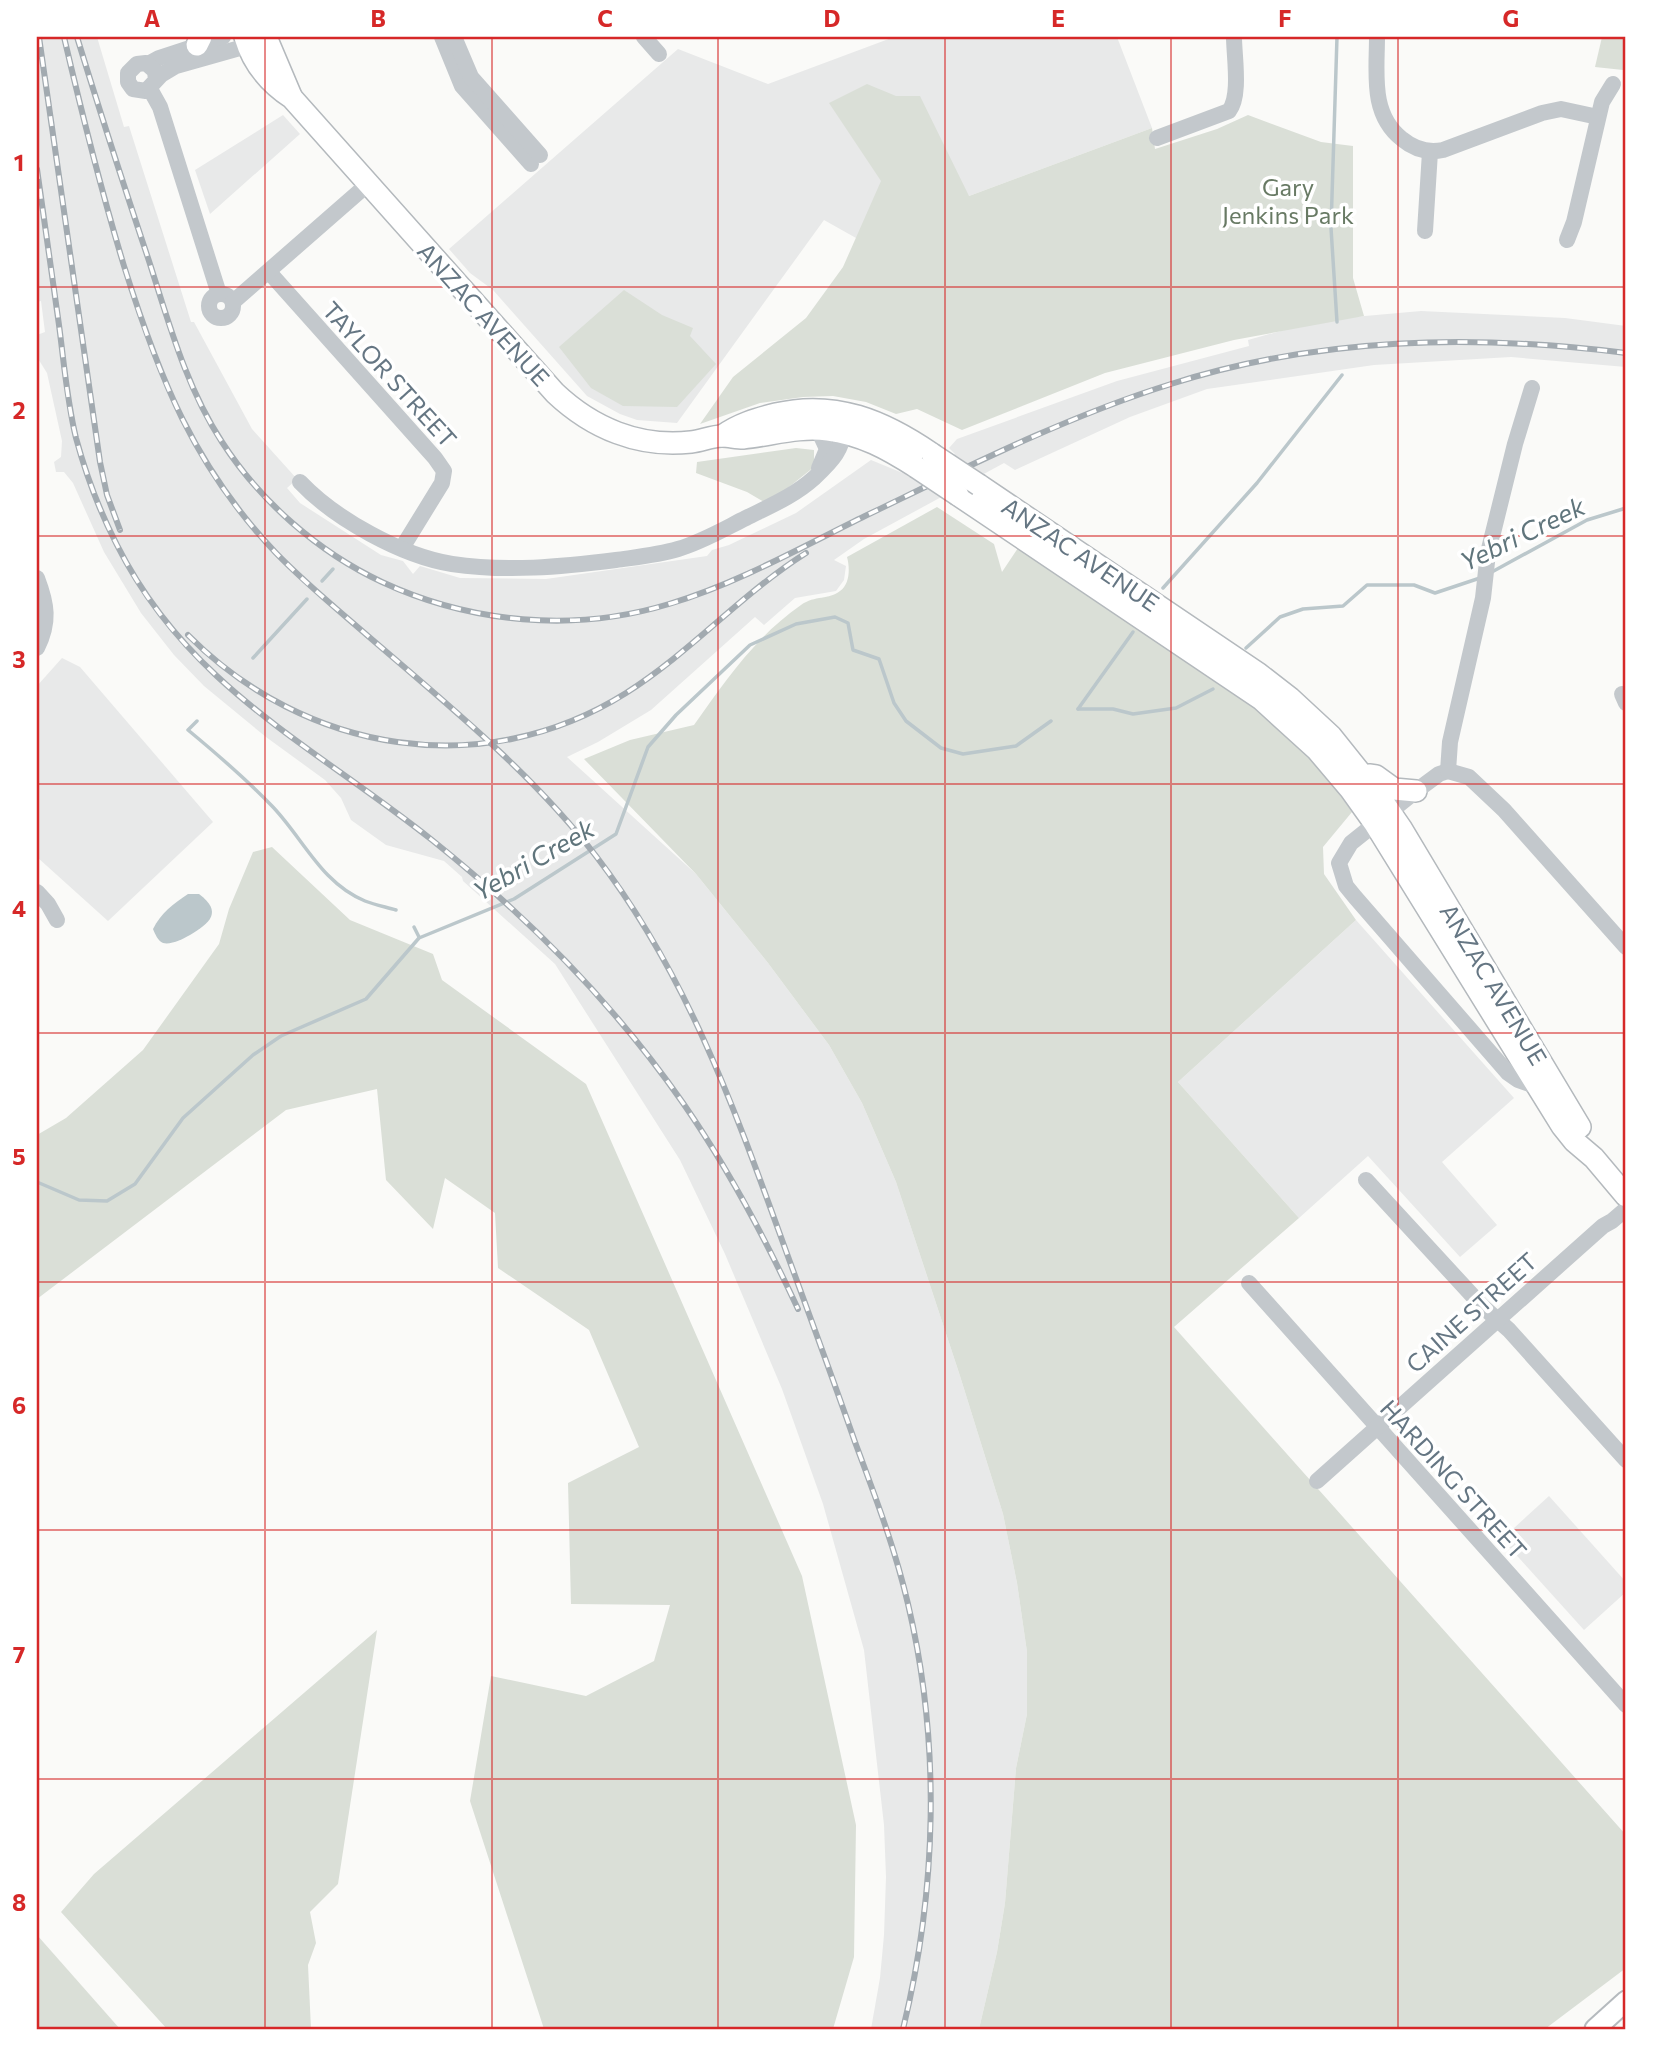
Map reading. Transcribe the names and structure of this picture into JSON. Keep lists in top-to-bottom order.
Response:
{
  "streets": {
    "highway": ["ANZAC AVENUE"],
    "street": ["TAYLOR STREET", "CAINE STREET", "HARDING STREET"]
  },
  "crossings": [
    ["CAINE STREET", "HARDING STREET"]
  ],
  "water": ["Yebri Creek"],
  "parks": ["Gary Jenkins Park"],
  "grid": {
    "columns": [
      "A",
      "B",
      "C",
      "D",
      "E",
      "F",
      "G"
    ],
    "rows": [
      "1",
      "2",
      "3",
      "4",
      "5",
      "6",
      "7",
      "8"
    ]
  }
}
